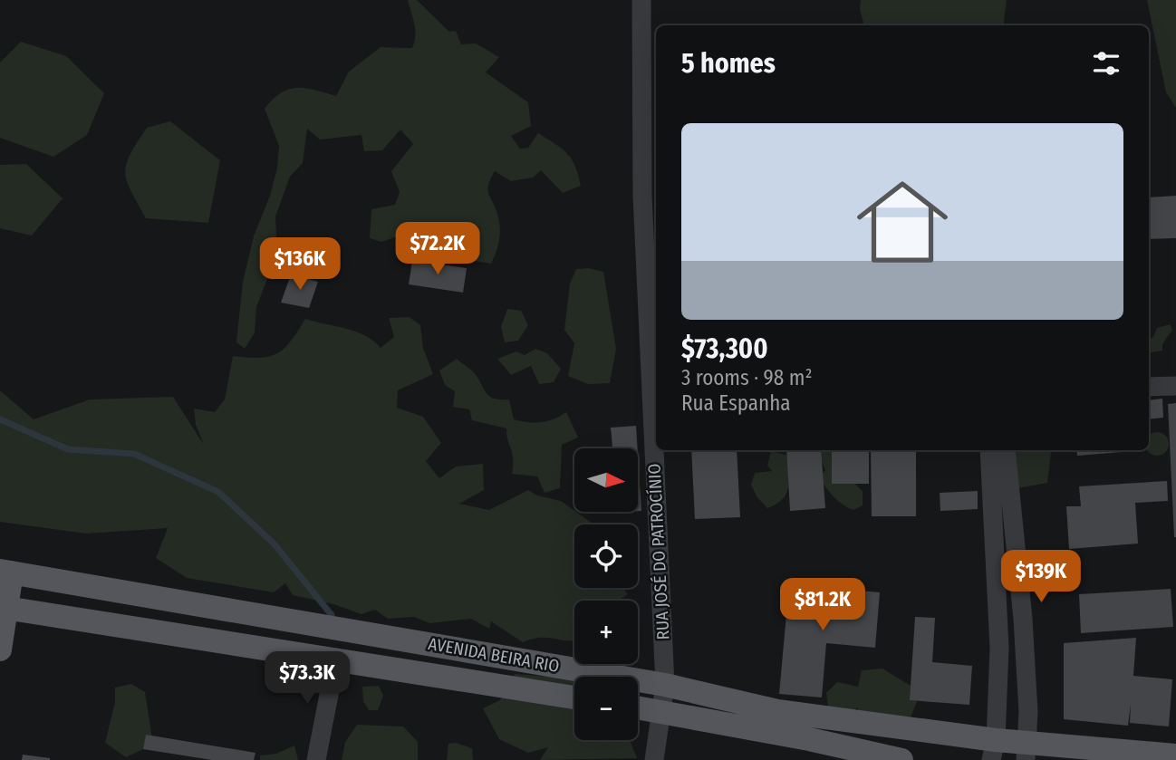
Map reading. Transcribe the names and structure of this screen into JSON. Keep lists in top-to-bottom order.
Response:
{
  "streets": {
    "main road": ["AVENIDA BEIRA RIO"],
    "street": ["RUA JOSÉ DO PATROCÍNIO"]
  },
  "crossings": [
    ["RUA JOSÉ DO PATROCÍNIO", "AVENIDA BEIRA RIO"]
  ],
  "north": "right",
  "page": {
    "heading": "5 homes",
    "list": [
      {
        "name": "$73,300",
        "note": "3 rooms · 98 m² · Rua Espanha"
      }
    ],
    "price": [
      "$72.2K",
      "$136K",
      "$139K",
      "$81.2K",
      "$73.3K"
    ],
    "map_buttons": ["+", "−"]
  }
}
